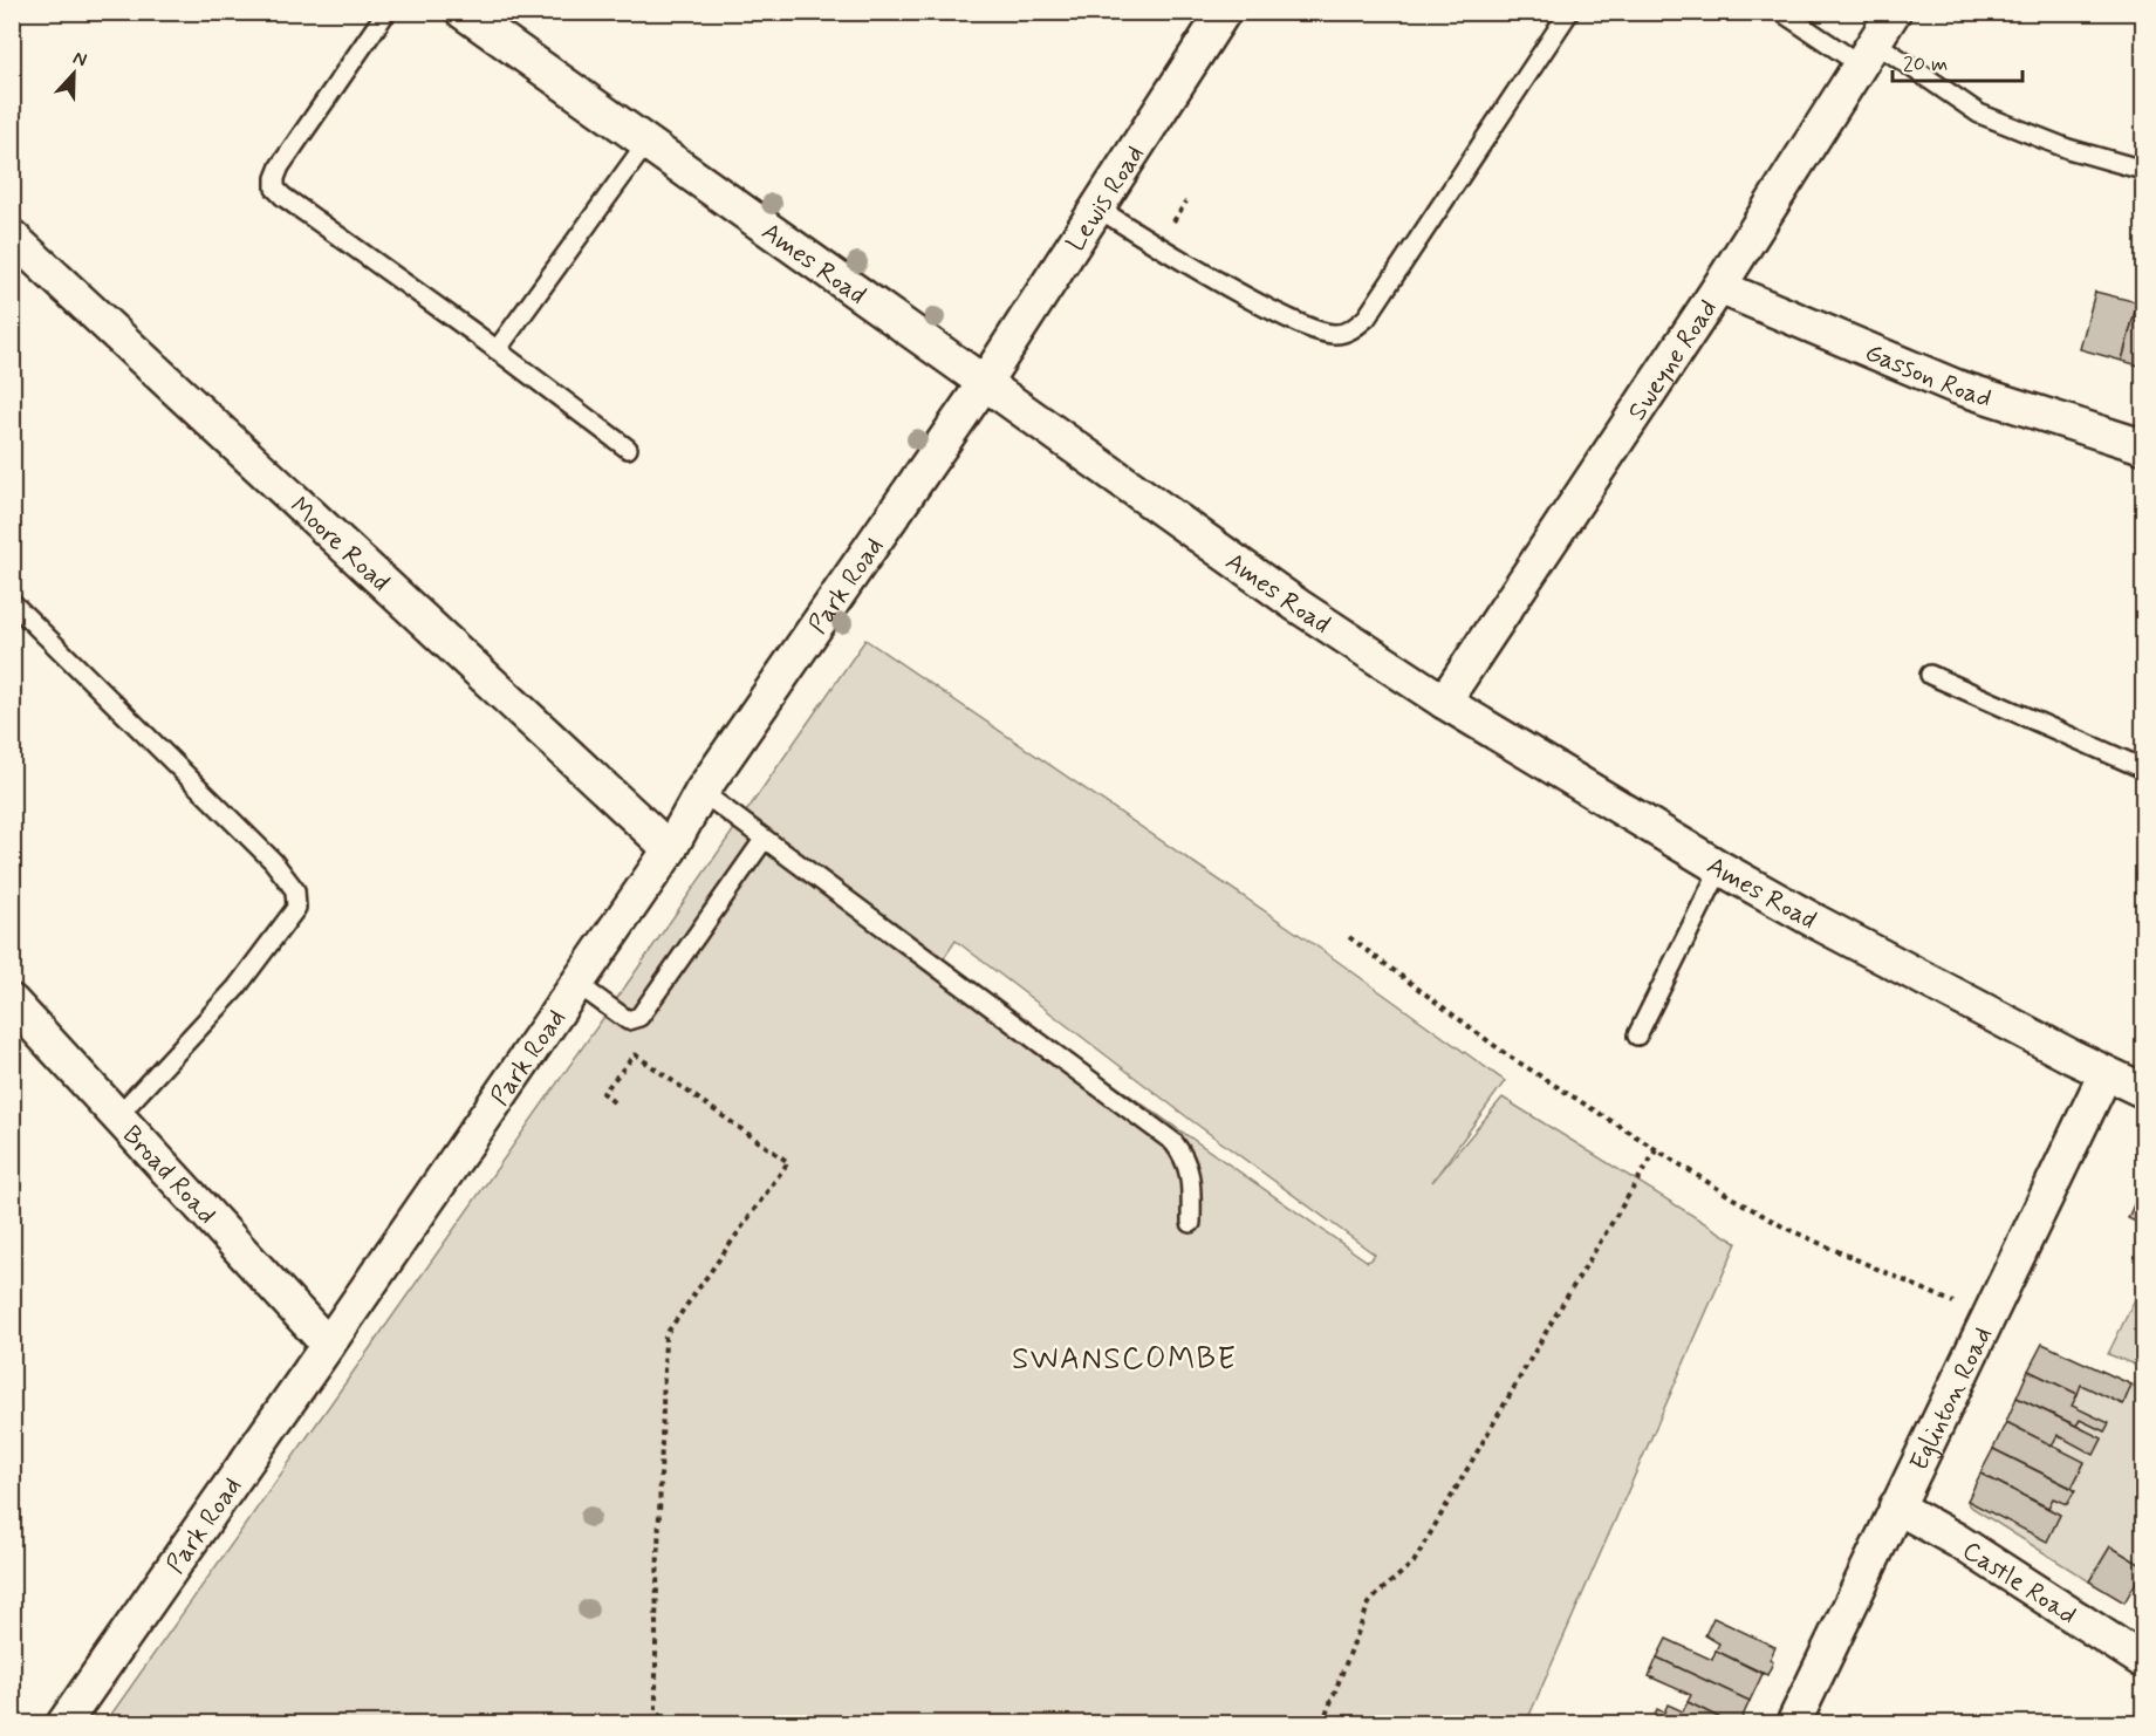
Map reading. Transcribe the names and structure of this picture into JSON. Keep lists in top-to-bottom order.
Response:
{
  "streets": {
    "street": [
      "Lewis Road",
      "Ames Road",
      "Sweyne Road",
      "Gasson Road",
      "Moore Road",
      "Park Road",
      "Broad Road",
      "Eglinton Road",
      "Castle Road"
    ]
  },
  "crossings": [
    ["Lewis Road", "Ames Road"],
    ["Lewis Road", "Park Road"],
    ["Ames Road", "Sweyne Road"],
    ["Ames Road", "Park Road"],
    ["Ames Road", "Eglinton Road"],
    ["Sweyne Road", "Gasson Road"],
    ["Moore Road", "Park Road"],
    ["Park Road", "Broad Road"],
    ["Eglinton Road", "Castle Road"]
  ],
  "districts": ["SWANSCOMBE"],
  "scale_bar": "20 m",
  "north": "top"
}
